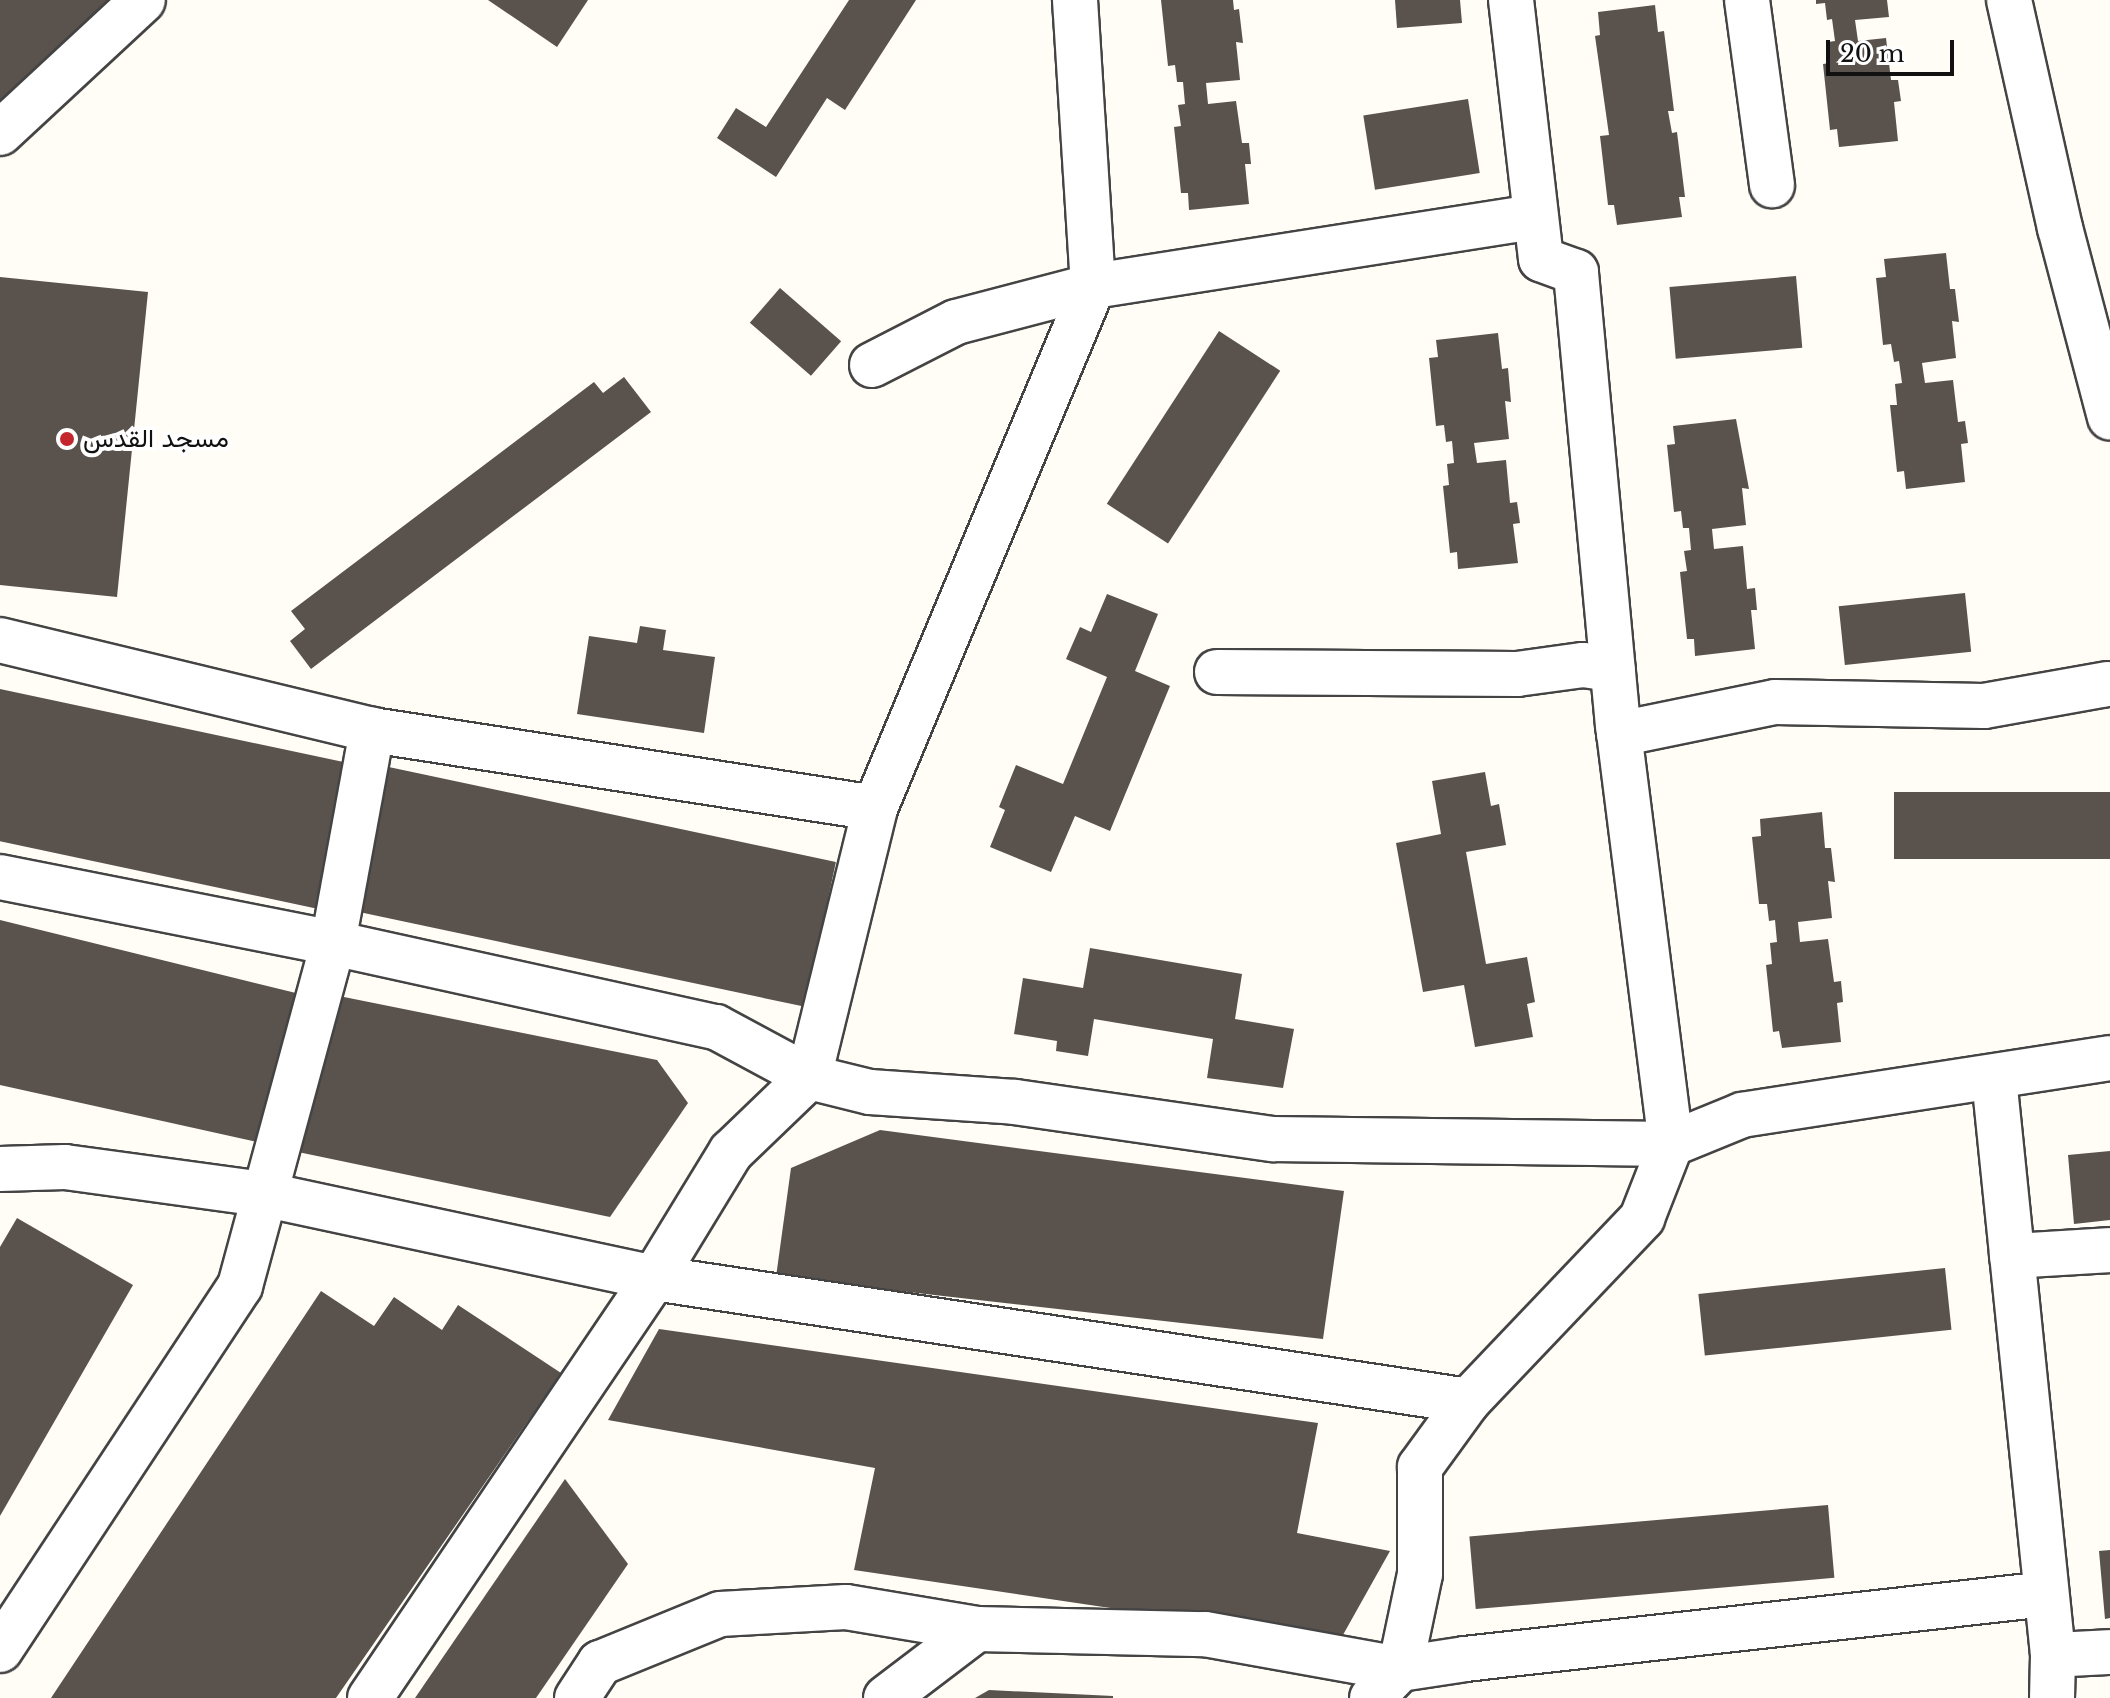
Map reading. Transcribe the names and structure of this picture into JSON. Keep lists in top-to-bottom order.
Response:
{
  "places": ["مسجد القدس"],
  "scale_bar": "20 m"
}
